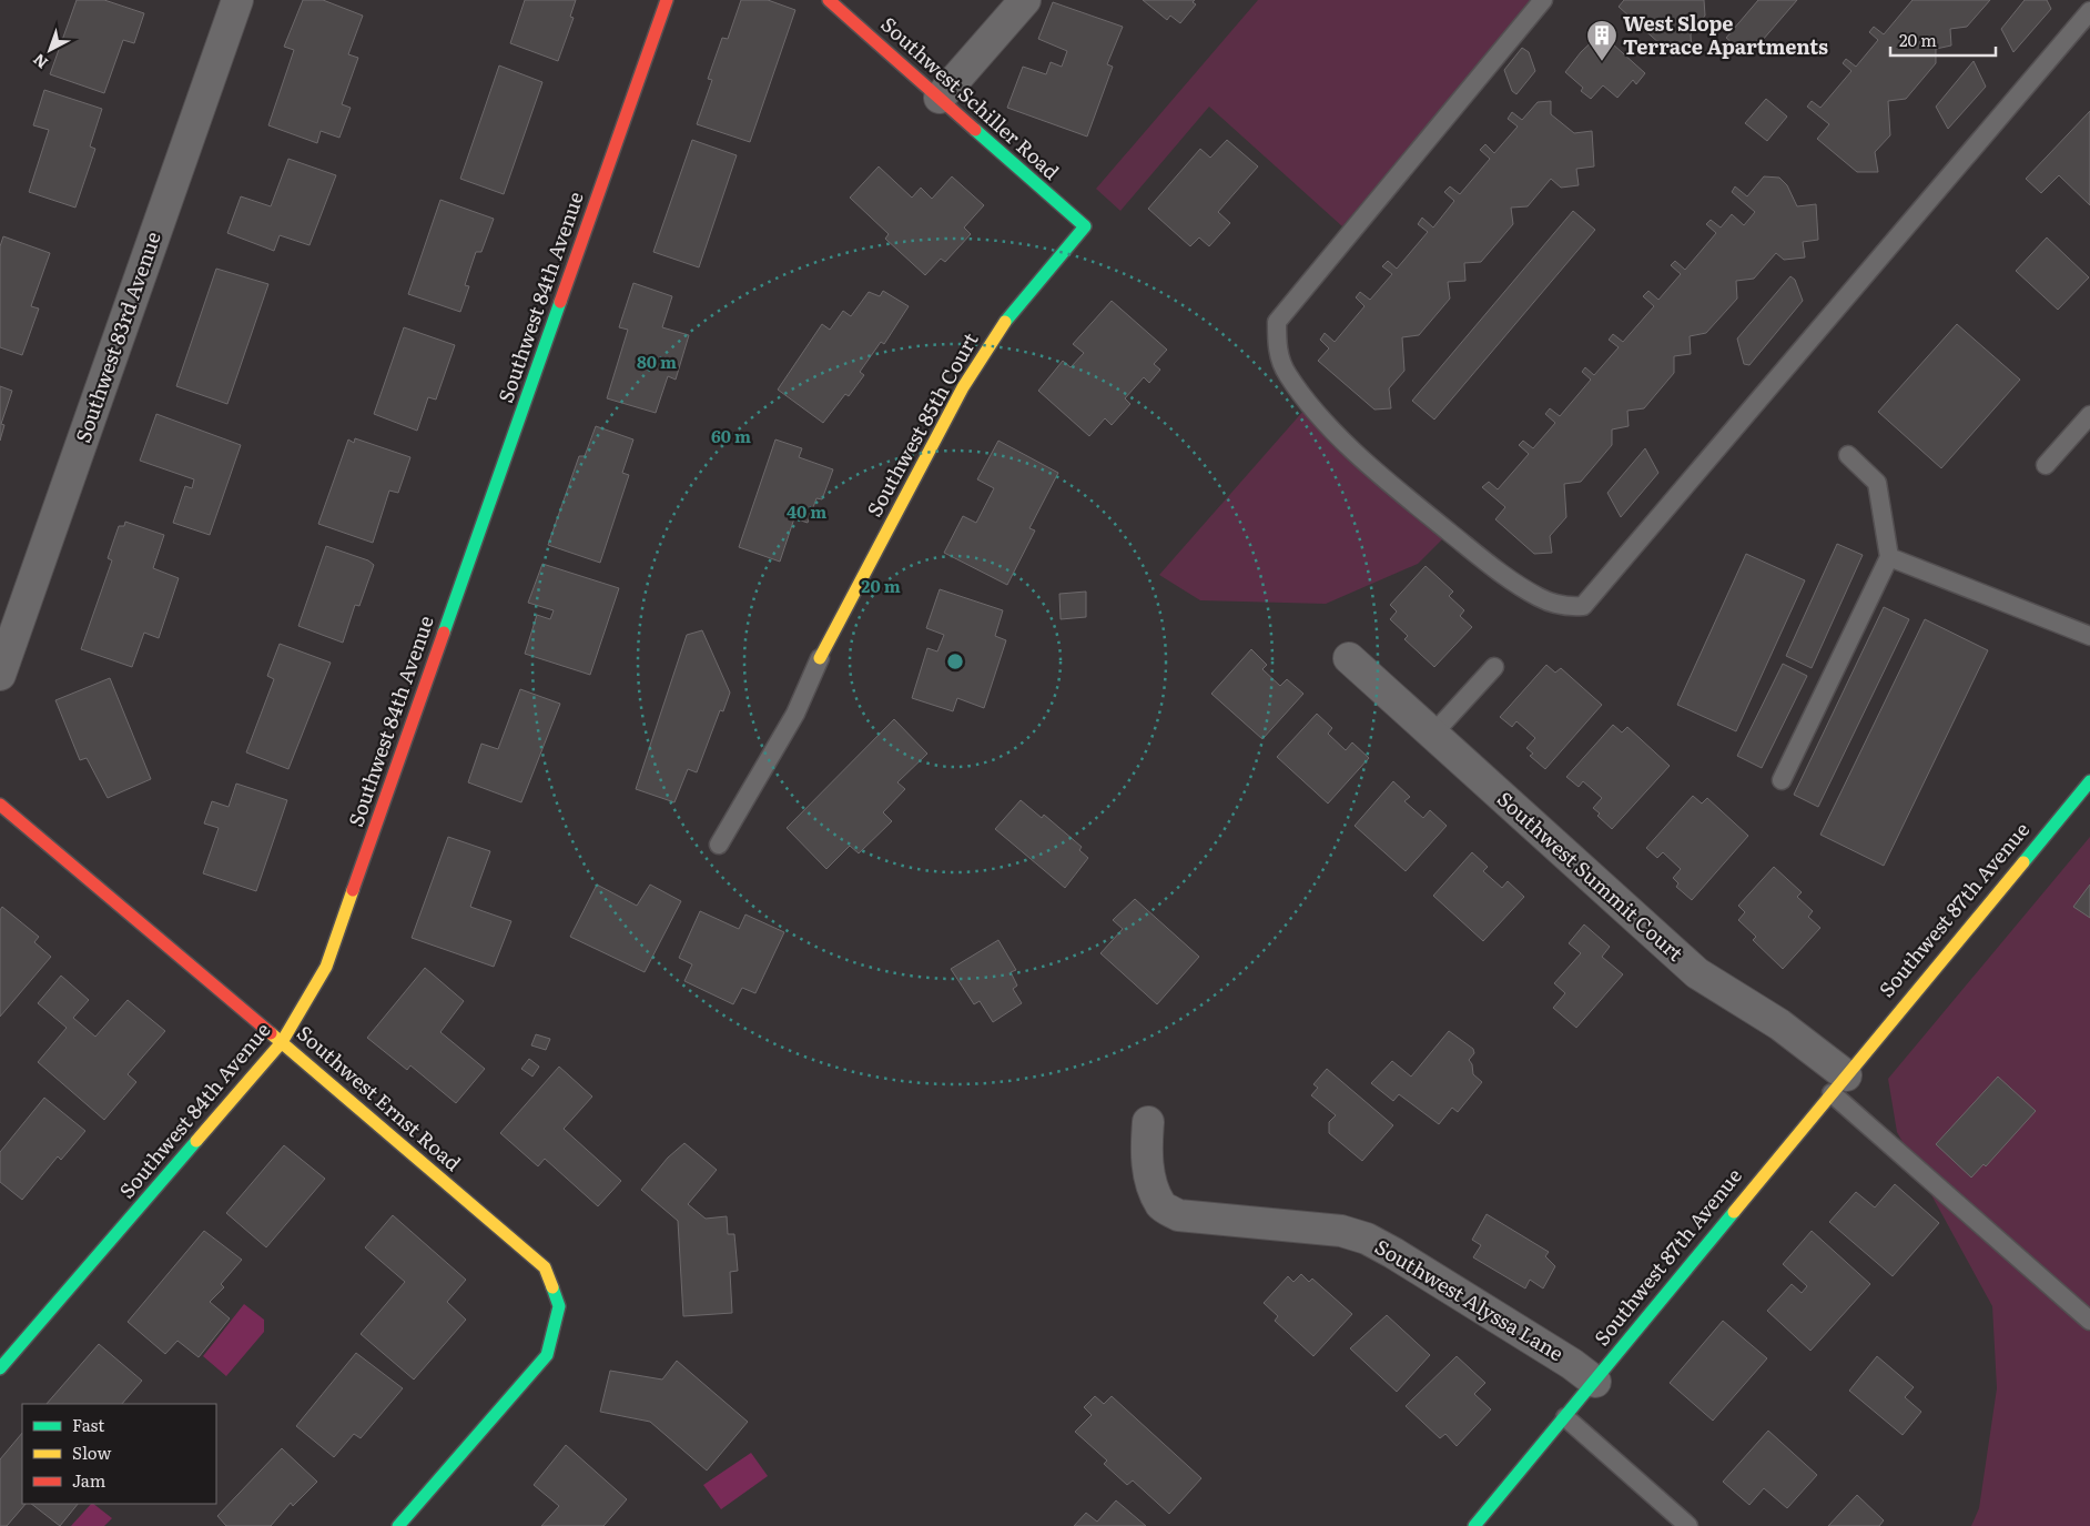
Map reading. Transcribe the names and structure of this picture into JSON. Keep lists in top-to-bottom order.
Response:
{
  "streets": {
    "street": [
      "Southwest Schiller Road",
      "Southwest 84th Avenue",
      "Southwest 83rd Avenue",
      "Southwest 85th Court",
      "Southwest Summit Court",
      "Southwest 87th Avenue",
      "Southwest Ernst Road",
      "Southwest Alyssa Lane"
    ]
  },
  "crossings": [
    ["Southwest Schiller Road", "Southwest 85th Court"],
    ["Southwest 84th Avenue", "Southwest Ernst Road"],
    ["Southwest Summit Court", "Southwest 87th Avenue"],
    ["Southwest 87th Avenue", "Southwest Alyssa Lane"]
  ],
  "places": {
    "building": ["West Slope Terrace Apartments"]
  },
  "legend": ["Fast", "Slow", "Jam"],
  "scale_bar": "20 m",
  "north": "bottom left",
  "rings": [
    "80 m",
    "60 m",
    "40 m",
    "20 m"
  ]
}
